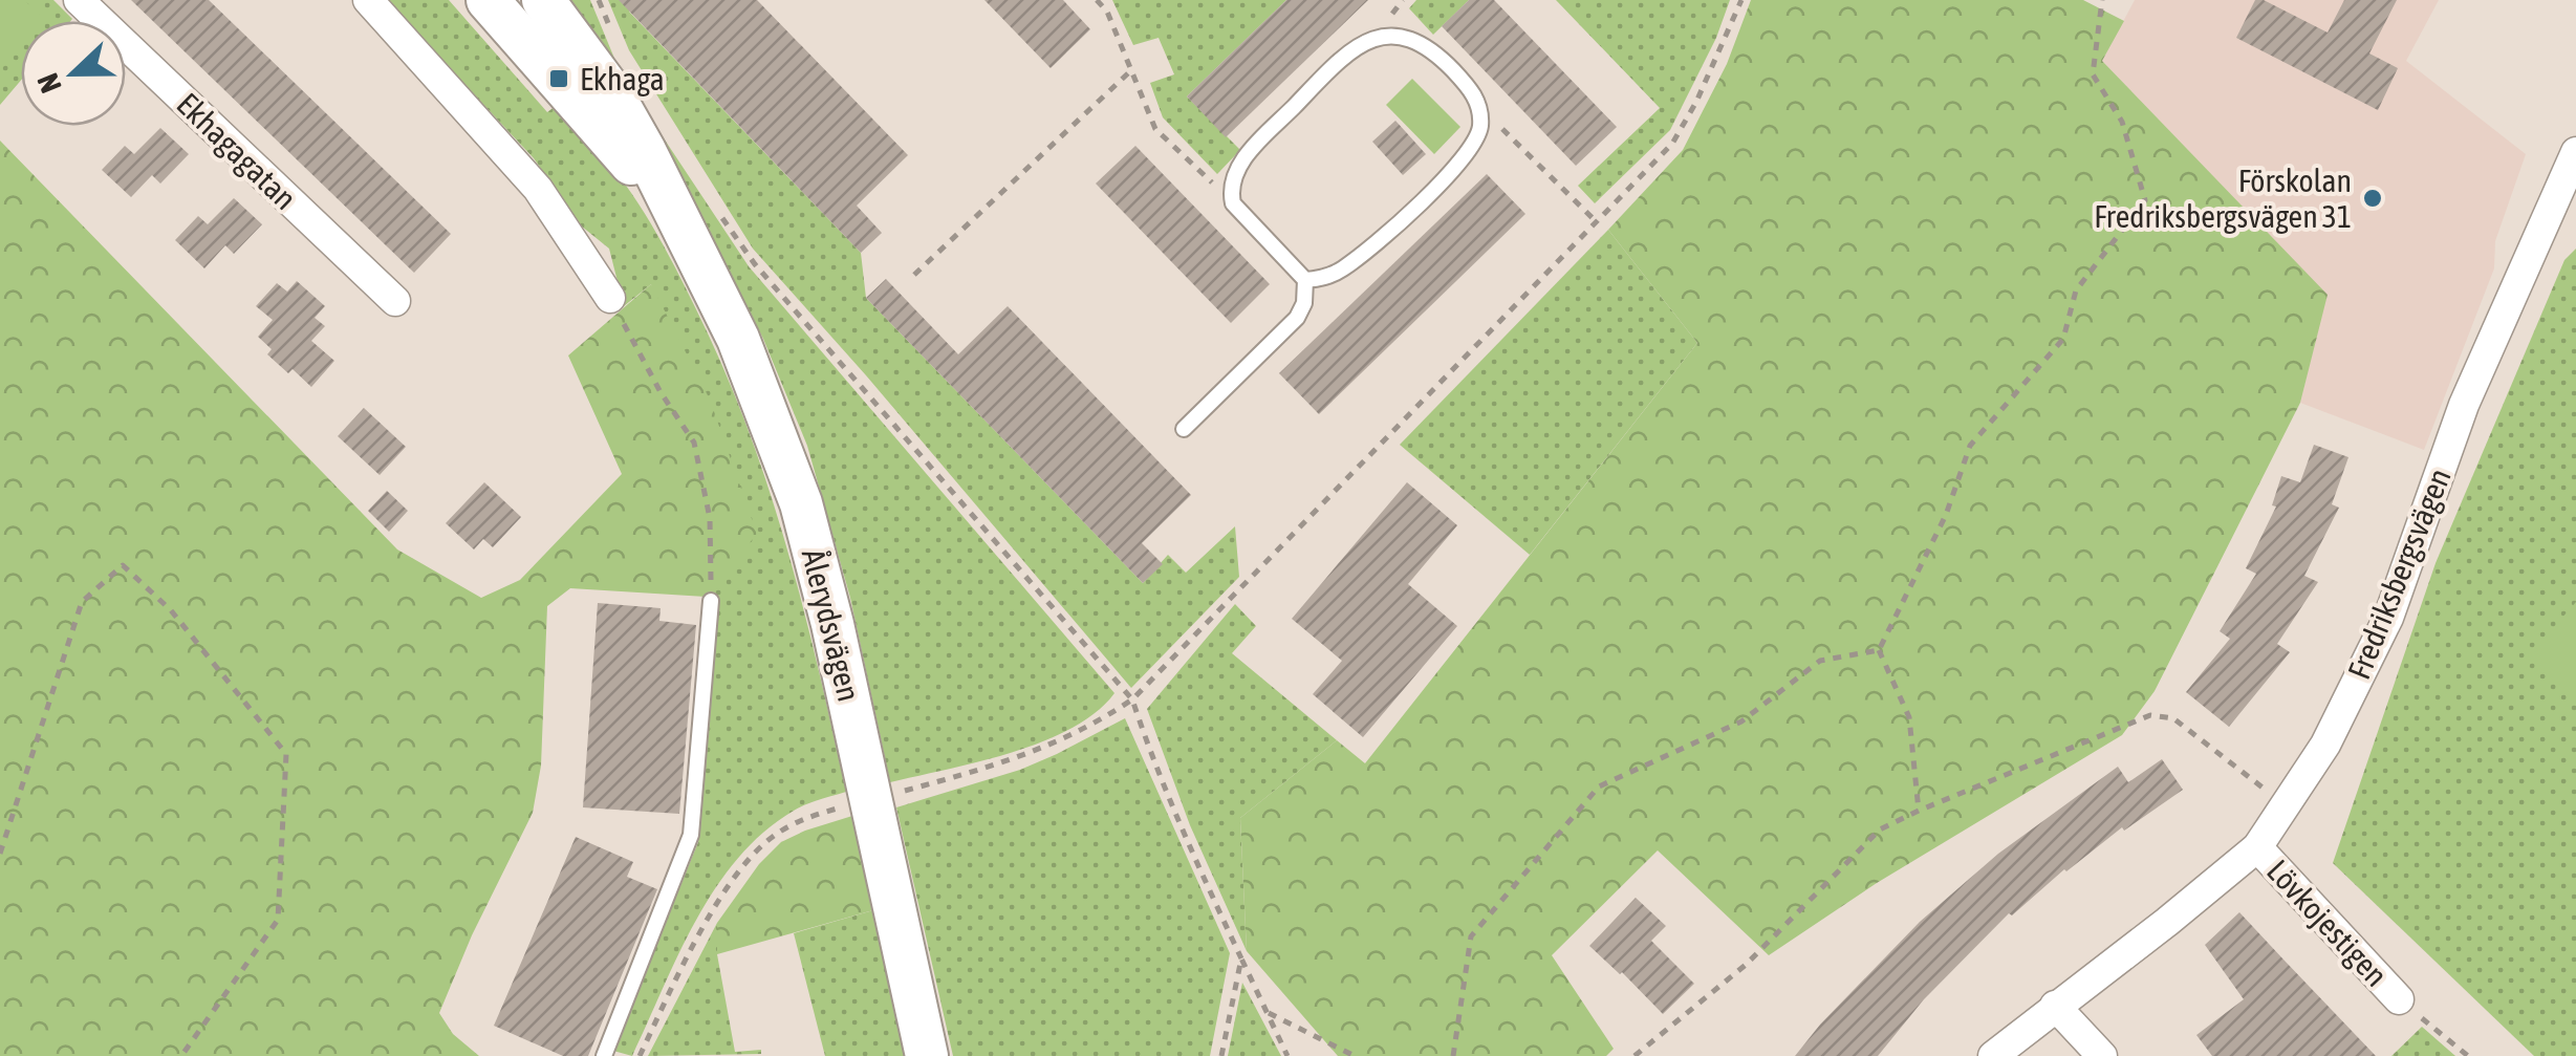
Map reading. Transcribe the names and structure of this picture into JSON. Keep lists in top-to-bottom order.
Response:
{
  "streets": {
    "main road": ["Ålerydsvägen"],
    "street": ["Ekhagagatan", "Fredriksbergsvägen", "Lövkojestigen"]
  },
  "crossings": [
    ["Fredriksbergsvägen", "Lövkojestigen"]
  ],
  "places": {
    "transit": ["Ekhaga"],
    "other": ["Förskolan Fredriksbergsvägen 31"]
  },
  "north": "left"
}
